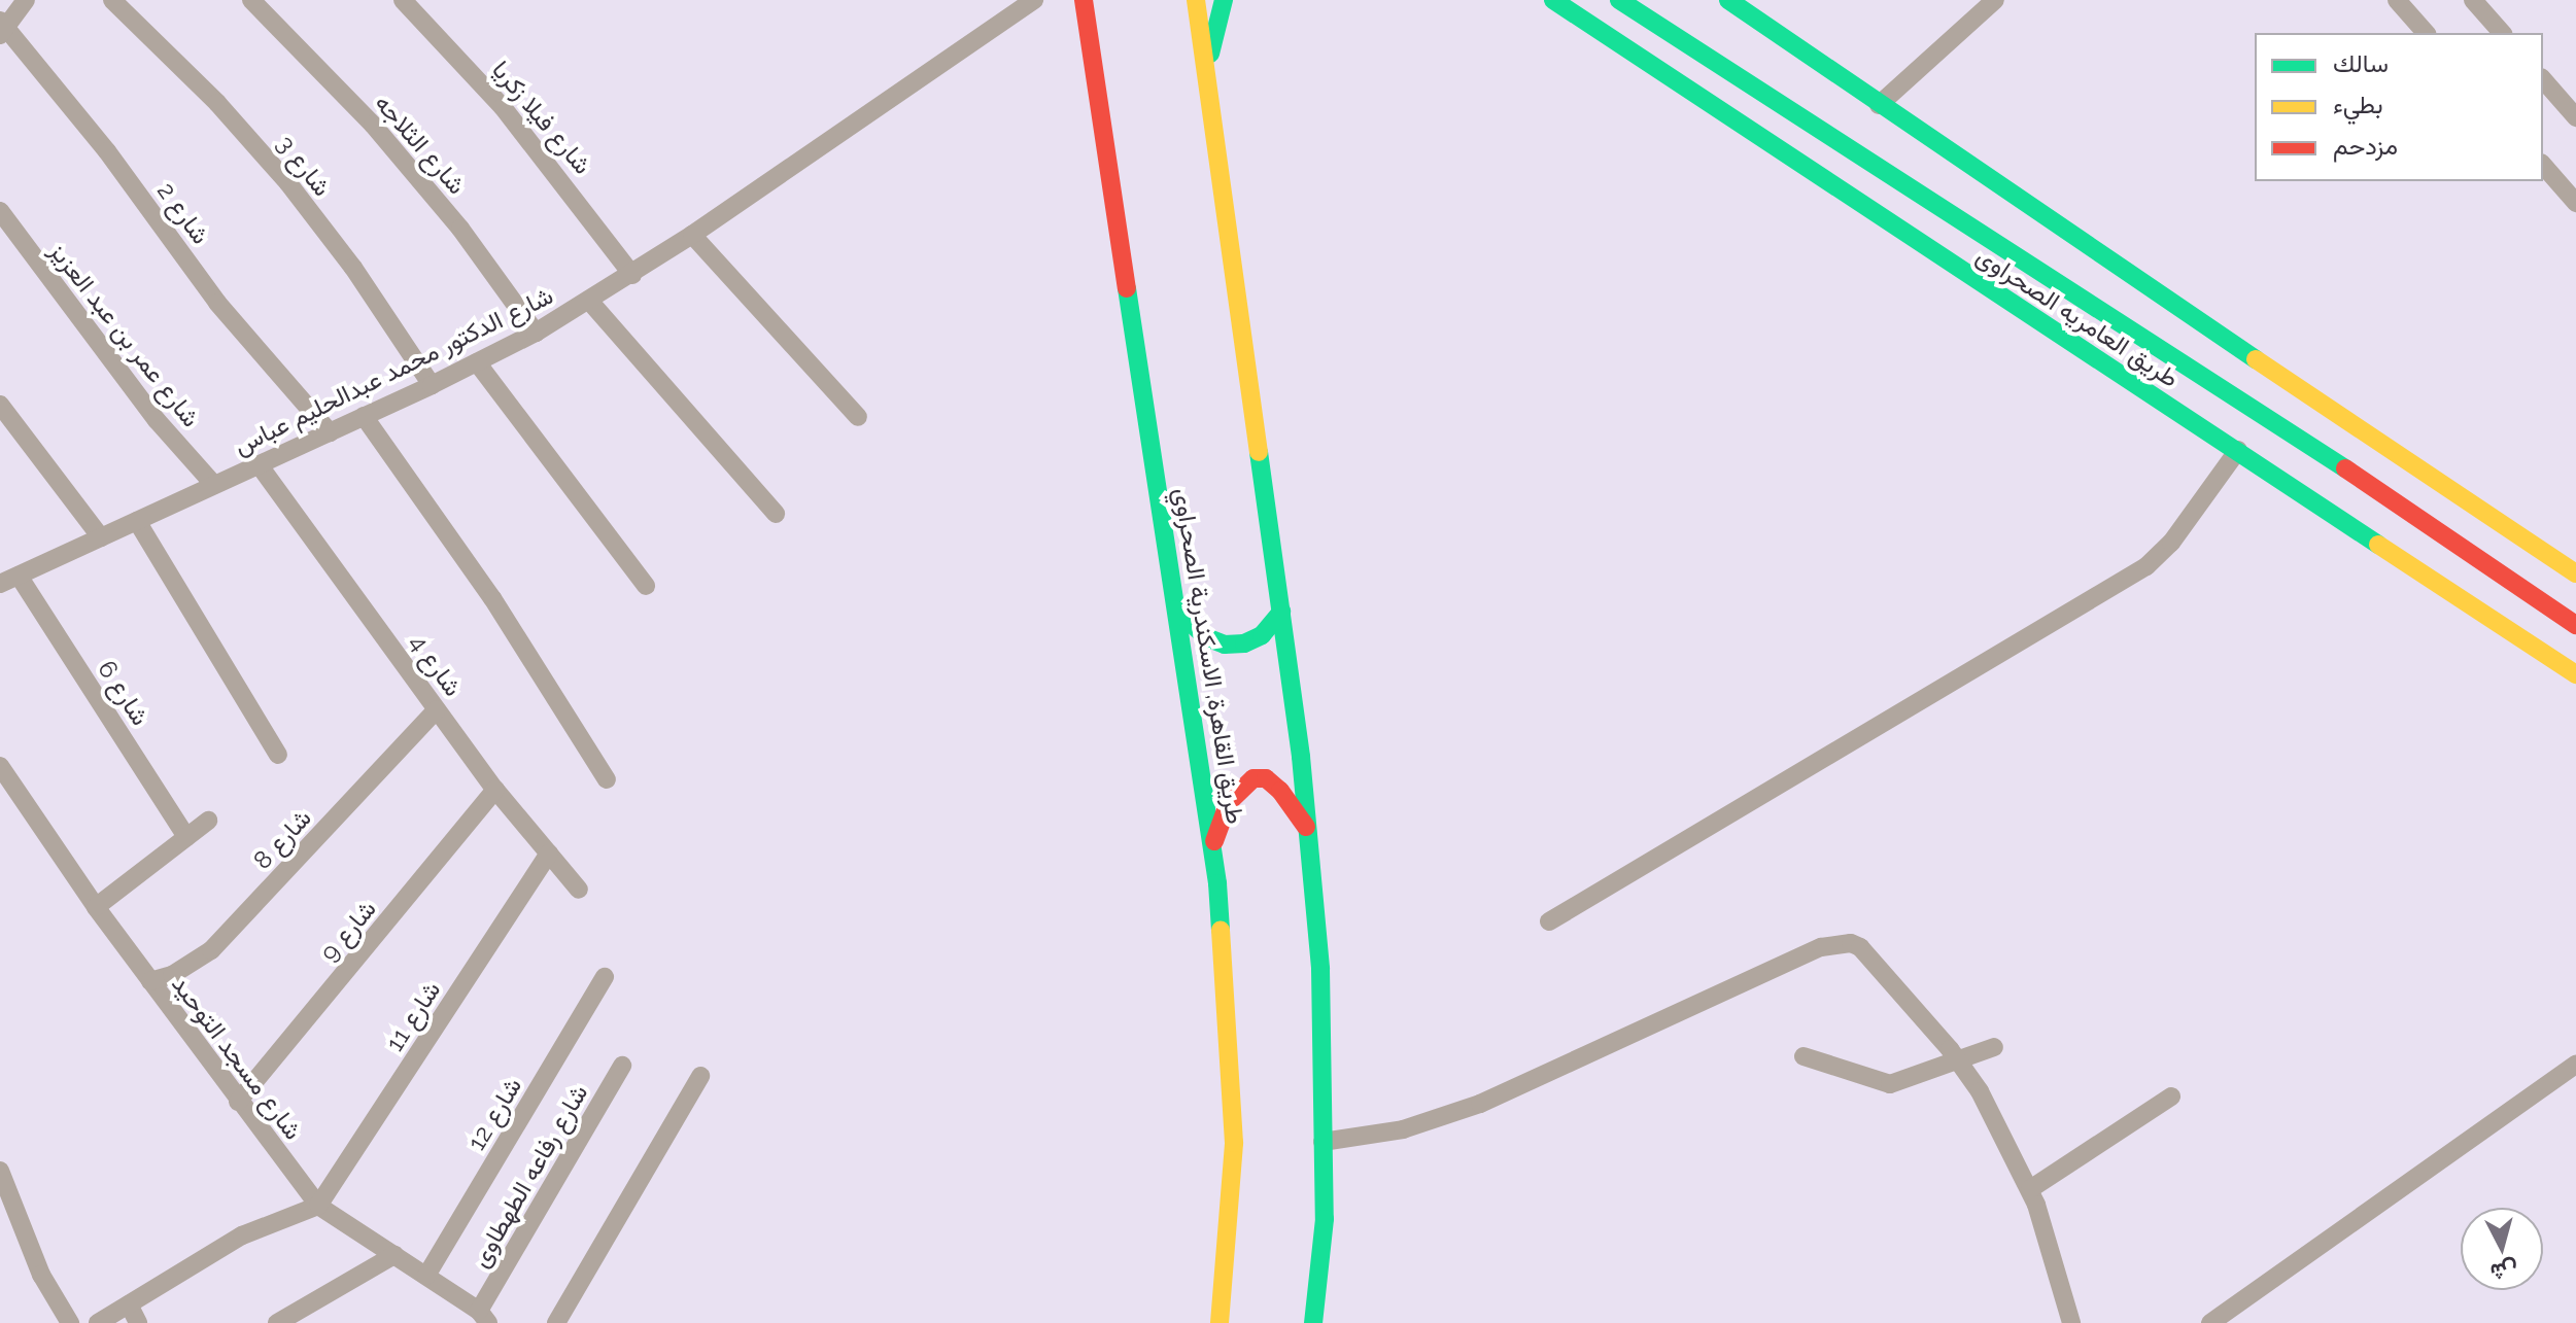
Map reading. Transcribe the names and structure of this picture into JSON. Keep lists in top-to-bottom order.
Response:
{
  "streets": {
    "highway": ["طريق العامريه الصحراوى", "طريق القاهرة, الاسكندرية الصحراوي"],
    "street": [
      "شارع فيلا زكريا",
      "شارع الثلاجه",
      "شارع 3",
      "شارع 2",
      "شارع عمر بن عبد العزيز",
      "شارع الدكتور محمد عبدالحليم عباس",
      "شارع 4",
      "شارع 6",
      "شارع 8",
      "شارع 9",
      "شارع 11",
      "شارع مسجد التوحيد",
      "شارع 12",
      "شارع رفاعه الطهطاوى"
    ]
  },
  "crossings": [
    ["شارع فيلا زكريا", "شارع الدكتور محمد عبدالحليم عباس"],
    ["شارع الثلاجه", "شارع الدكتور محمد عبدالحليم عباس"],
    ["شارع 3", "شارع الدكتور محمد عبدالحليم عباس"],
    ["شارع 2", "شارع الدكتور محمد عبدالحليم عباس"],
    ["شارع عمر بن عبد العزيز", "شارع الدكتور محمد عبدالحليم عباس"],
    ["شارع الدكتور محمد عبدالحليم عباس", "شارع 4"],
    ["شارع الدكتور محمد عبدالحليم عباس", "شارع 6"],
    ["شارع 4", "شارع 8"],
    ["شارع 4", "شارع 9"],
    ["شارع 4", "شارع 11"],
    ["شارع 8", "شارع مسجد التوحيد"],
    ["شارع 9", "شارع مسجد التوحيد"],
    ["شارع 11", "شارع مسجد التوحيد"],
    ["شارع مسجد التوحيد", "شارع 12"],
    ["شارع مسجد التوحيد", "شارع رفاعه الطهطاوى"]
  ],
  "legend": ["سالك", "بطيء", "مزدحم"],
  "north": "bottom"
}
